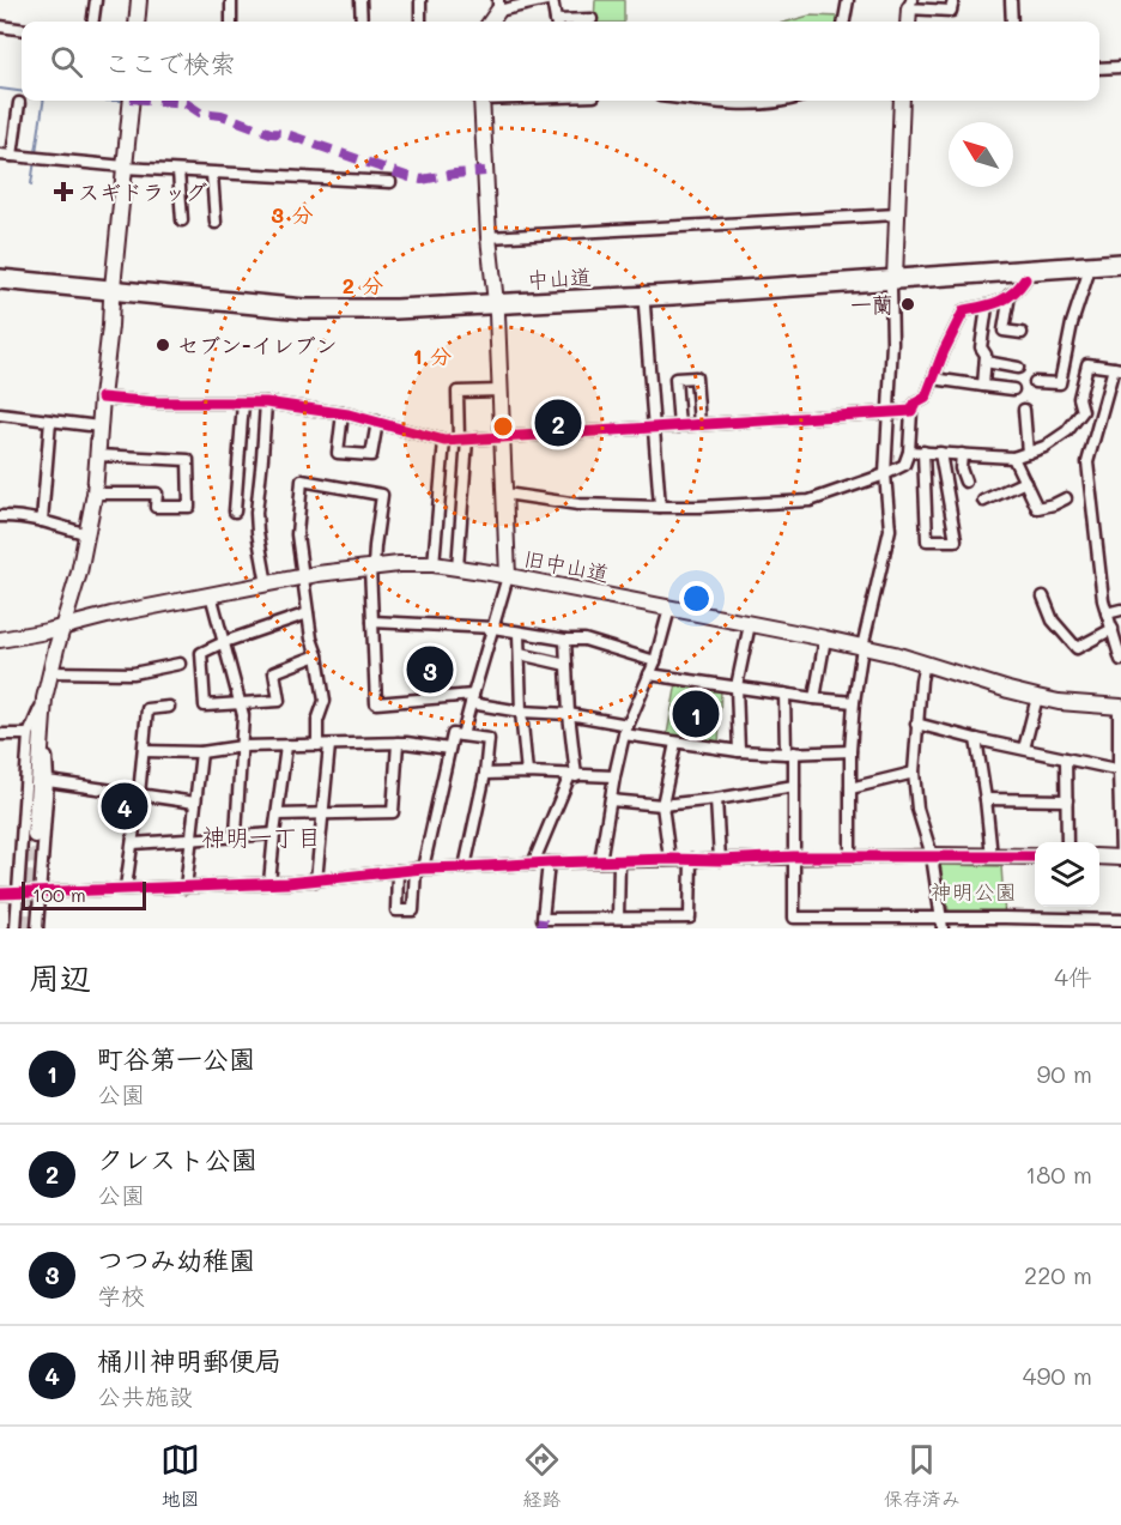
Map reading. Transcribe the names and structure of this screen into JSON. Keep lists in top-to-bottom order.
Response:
{
  "streets": {
    "highway": ["中山道"],
    "street": ["旧中山道"]
  },
  "districts": ["神明一丁目"],
  "parks": ["神明公園"],
  "places": {
    "health": ["スギドラッグ"],
    "other": ["一蘭", "セブン-イレブン"]
  },
  "scale_bar": "100 m",
  "north": "top left",
  "page": {
    "search": "ここで検索",
    "pins": [
      "2",
      "3",
      "1",
      "4"
    ],
    "scale": "100 m",
    "heading": ["周辺", "4件"],
    "list": [
      {
        "mark": "1",
        "name": "町谷第一公園",
        "note": "公園",
        "value": "90 m"
      },
      {
        "mark": "2",
        "name": "クレスト公園",
        "note": "公園",
        "value": "180 m"
      },
      {
        "mark": "3",
        "name": "つつみ幼稚園",
        "note": "学校",
        "value": "220 m"
      },
      {
        "mark": "4",
        "name": "桶川神明郵便局",
        "note": "公共施設",
        "value": "490 m"
      }
    ],
    "nav": ["地図", "経路", "保存済み"]
  },
  "rings": ["3 分", "2 分", "1 分"]
}
